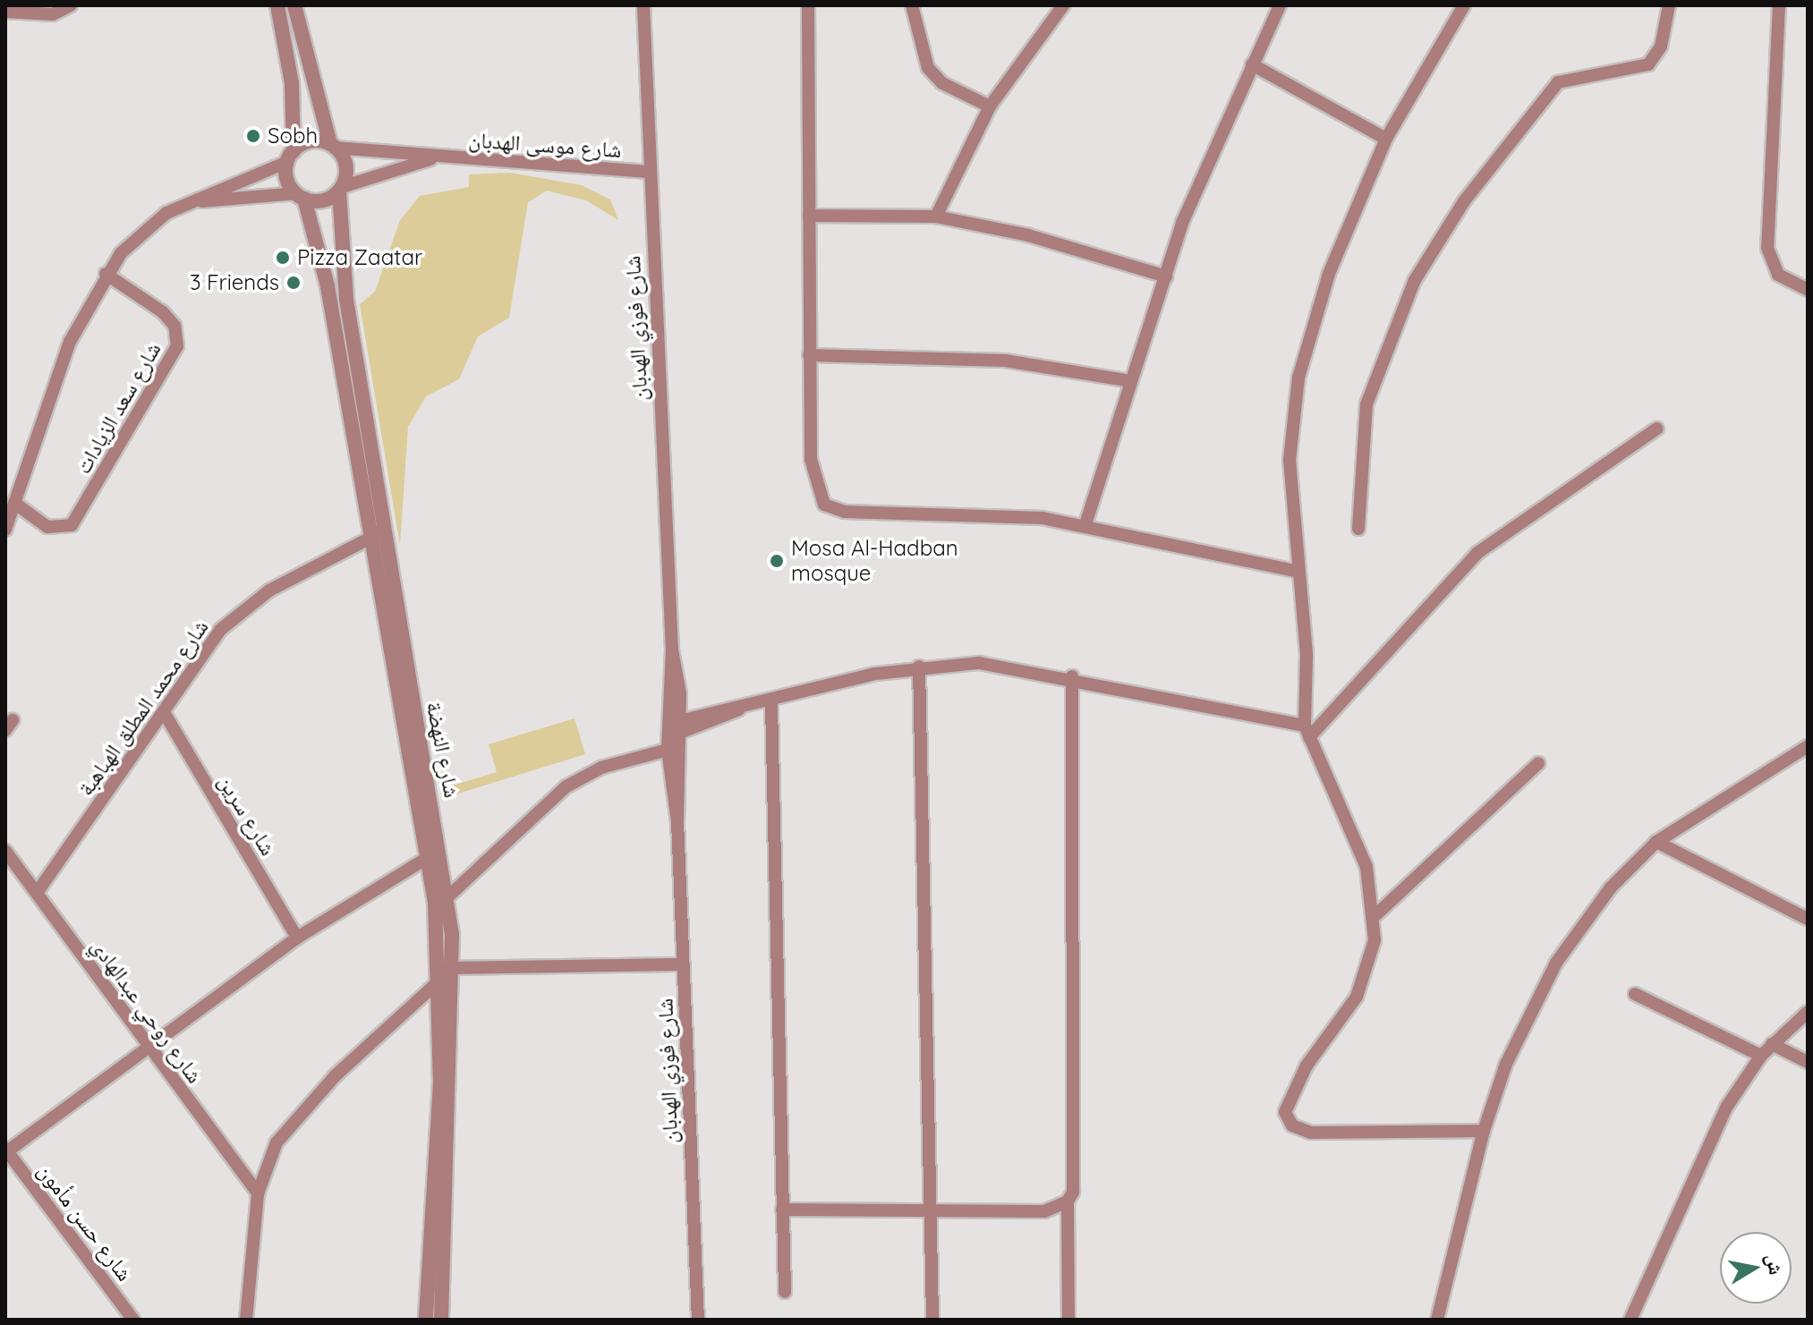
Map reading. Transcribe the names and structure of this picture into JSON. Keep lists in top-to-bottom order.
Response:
{
  "streets": {
    "street": [
      "شارع موسى الهدبان",
      "شارع فوزي الهدبان",
      "شارع سعد الزيادات",
      "شارع محمد المطلق الهباهبة",
      "شارع النهضة",
      "شارع سرين",
      "شارع روحي عبدالهادي",
      "شارع حسن مأمون"
    ]
  },
  "crossings": [
    ["شارع موسى الهدبان", "شارع فوزي الهدبان"],
    ["شارع موسى الهدبان", "شارع النهضة"],
    ["شارع محمد المطلق الهباهبة", "شارع النهضة"],
    ["شارع محمد المطلق الهباهبة", "شارع سرين"],
    ["شارع محمد المطلق الهباهبة", "شارع روحي عبدالهادي"]
  ],
  "places": [
    "Sobh",
    "Pizza Zaatar",
    "3 Friends",
    "Mosa Al-Hadban mosque"
  ],
  "north": "right"
}
